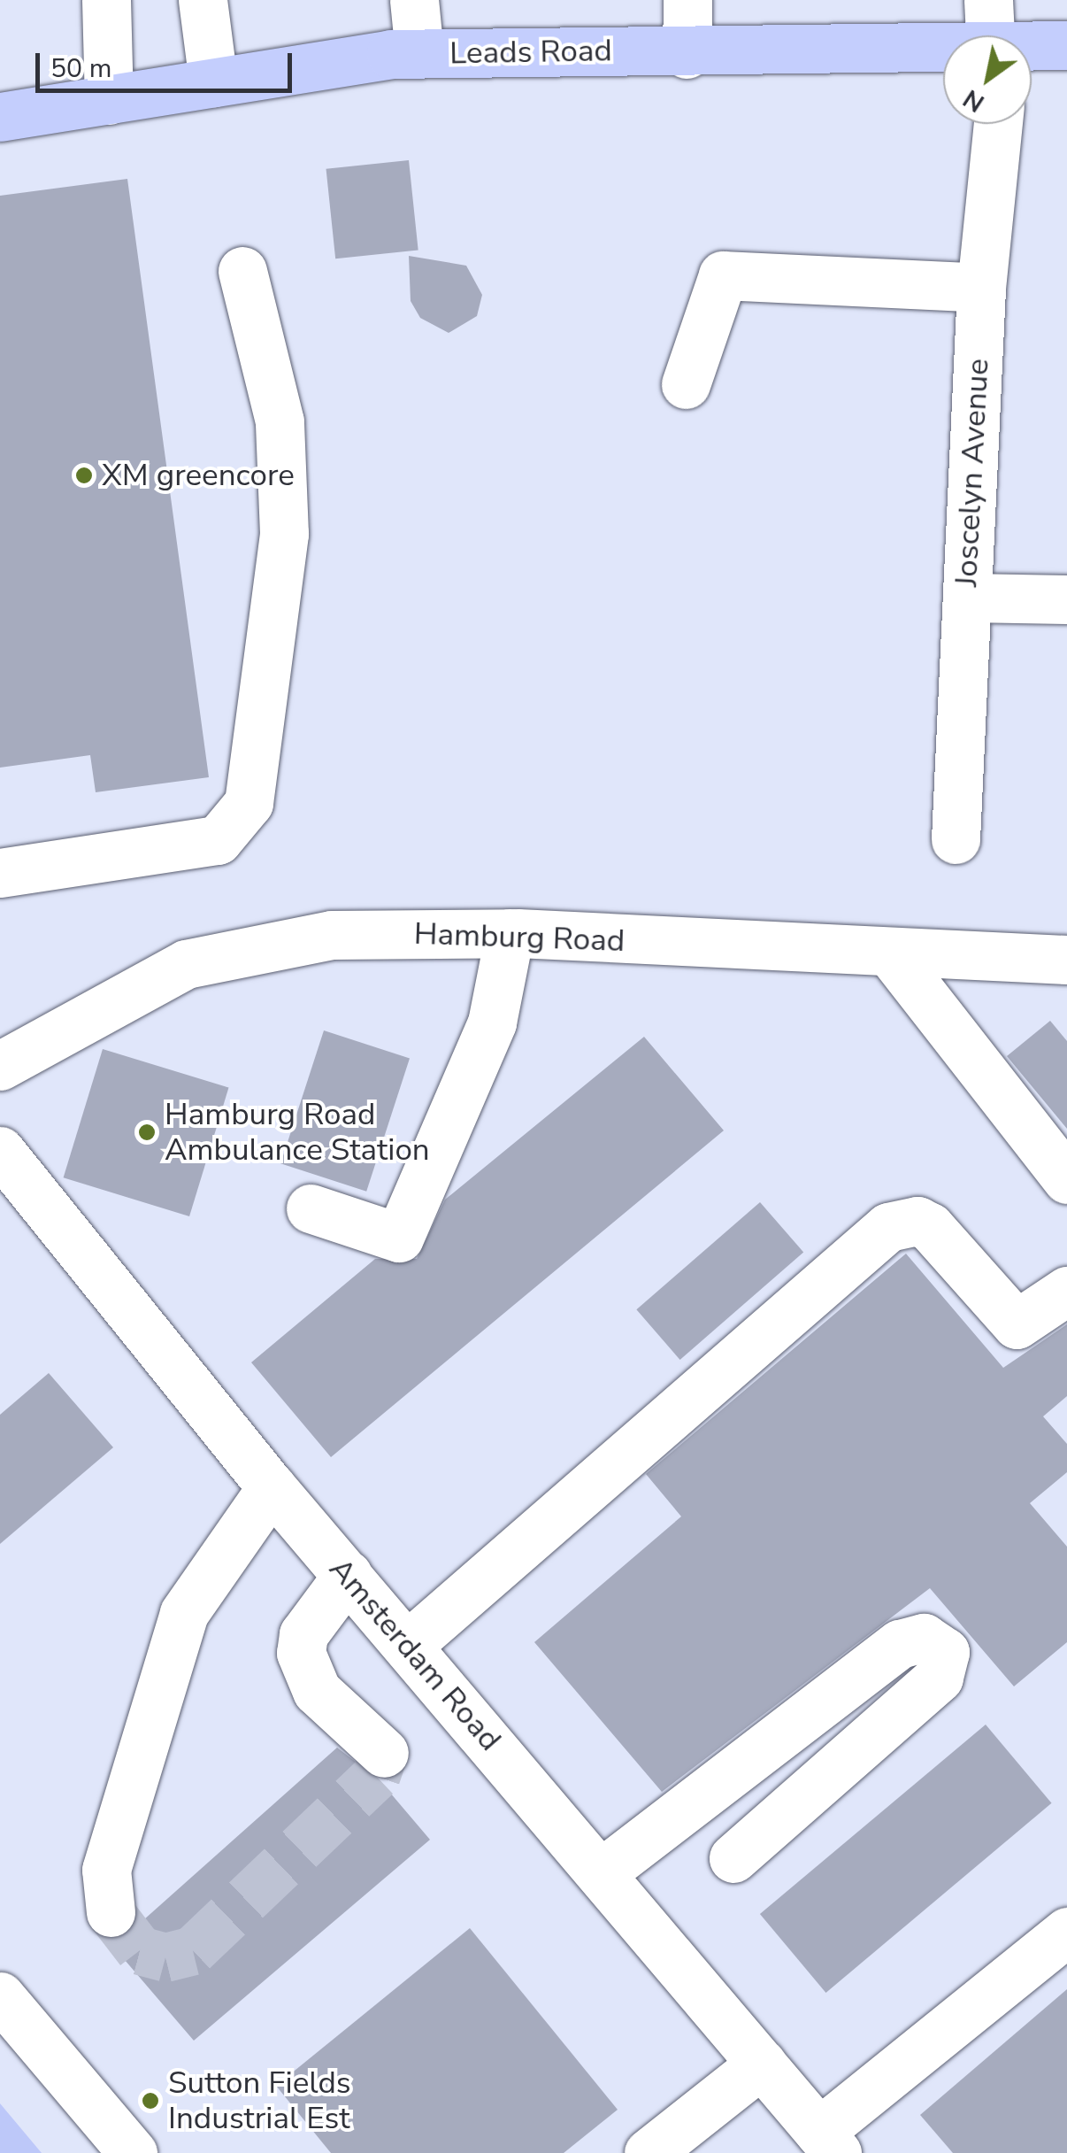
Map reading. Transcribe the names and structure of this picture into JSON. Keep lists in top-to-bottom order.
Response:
{
  "streets": {
    "main road": ["Leads Road"],
    "street": ["Joscelyn Avenue", "Hamburg Road", "Amsterdam Road"]
  },
  "places": ["XM greencore", "Hamburg Road Ambulance Station", "Sutton Fields Industrial Est"],
  "scale_bar": "50 m",
  "north": "bottom left"
}
